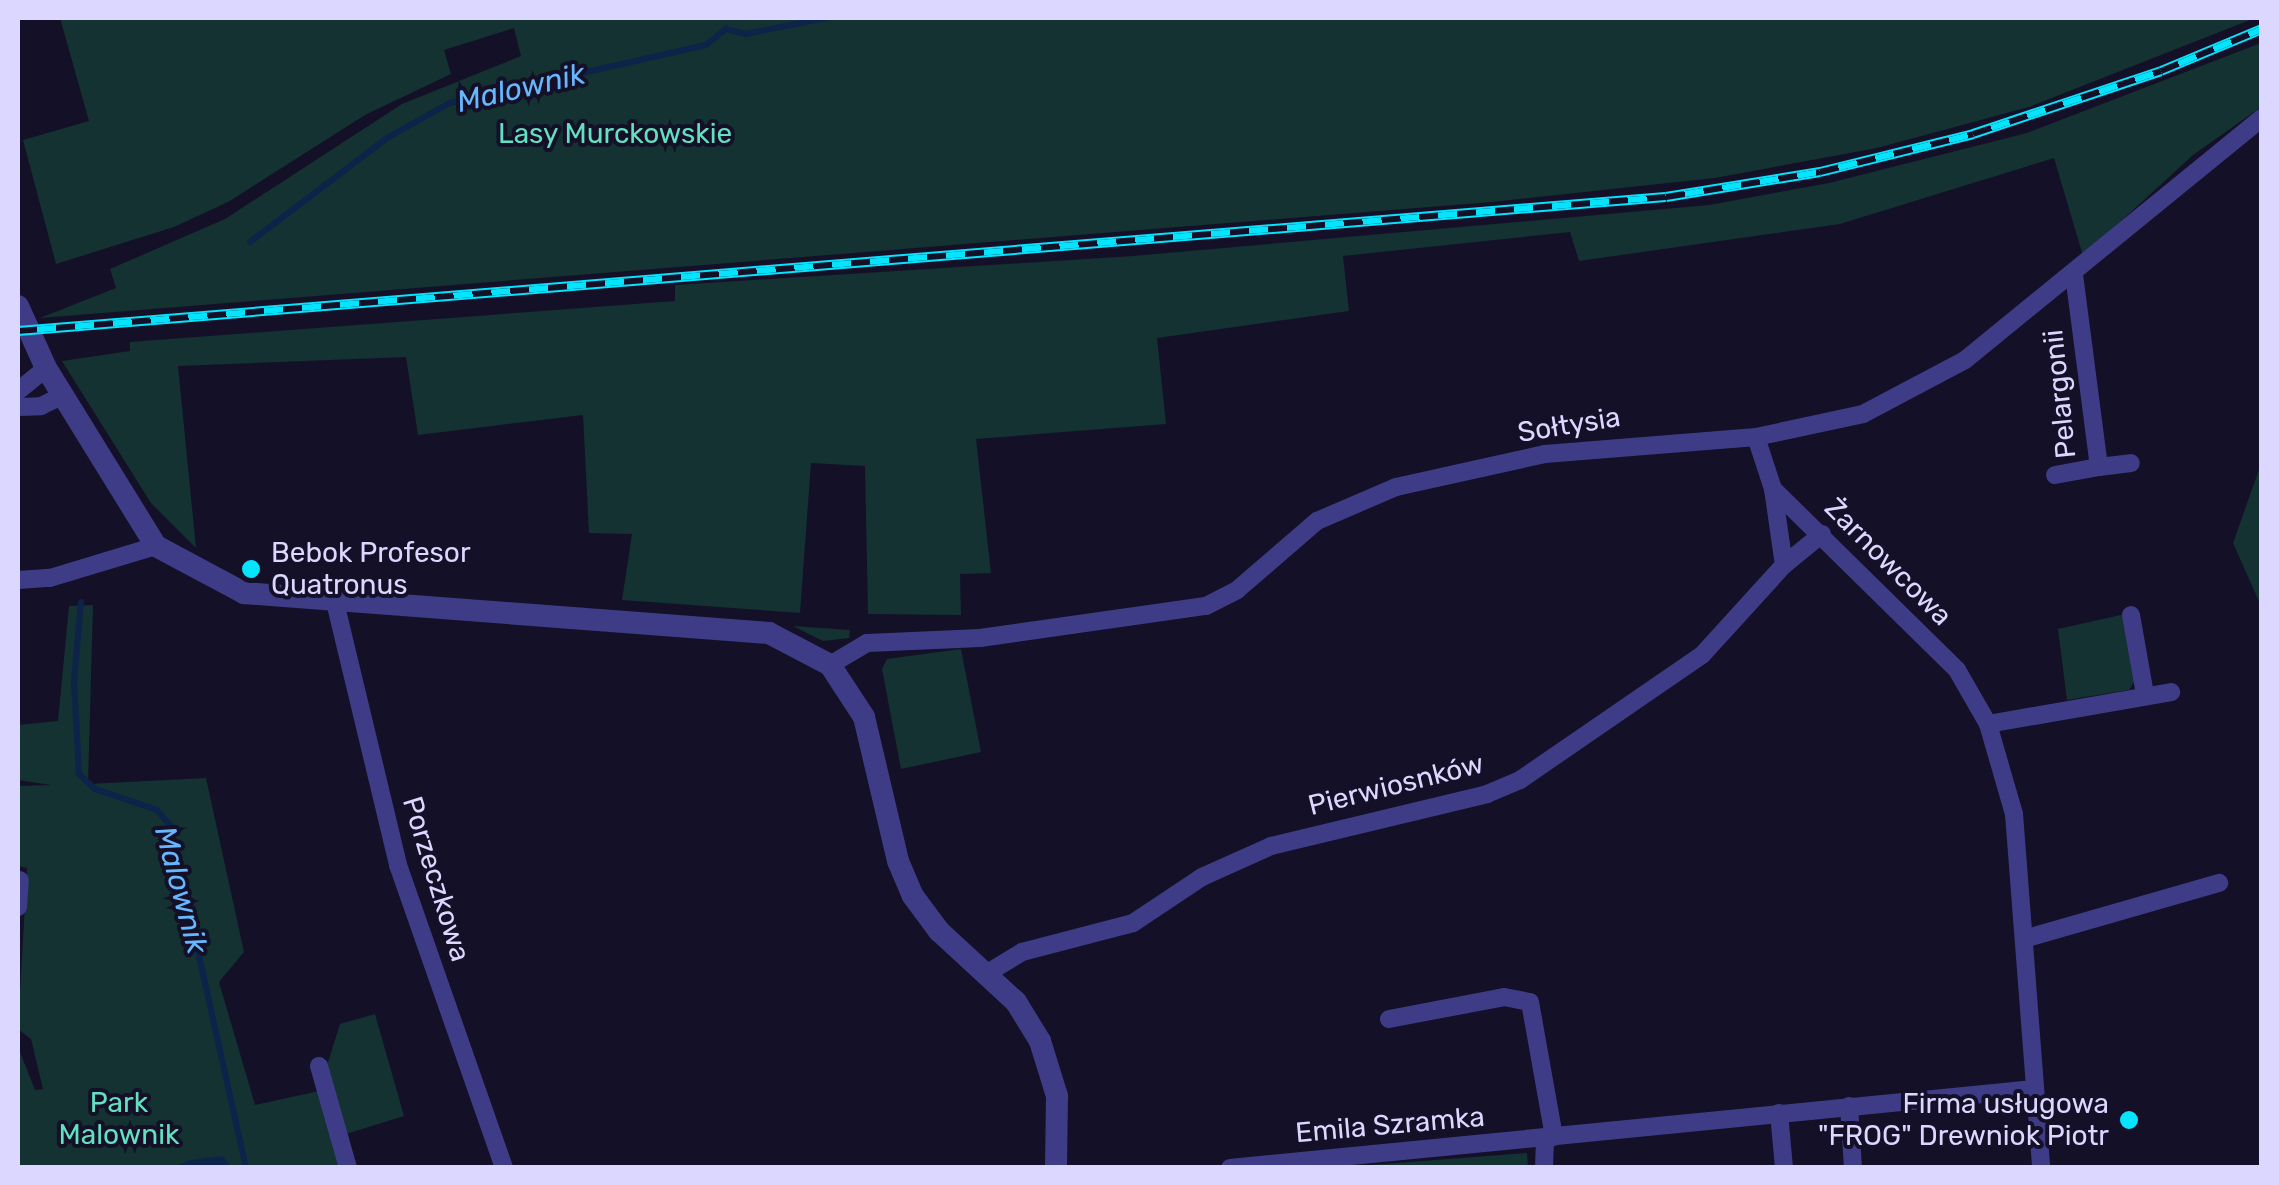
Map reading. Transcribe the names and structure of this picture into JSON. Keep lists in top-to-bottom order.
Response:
{
  "streets": {
    "street": [
      "Pelargonii",
      "Sołtysia",
      "Żarnowcowa",
      "Pierwiosnków",
      "Porzeczkowa",
      "Emila Szramka"
    ]
  },
  "crossings": [
    ["Pelargonii", "Sołtysia"],
    ["Sołtysia", "Żarnowcowa"],
    ["Żarnowcowa", "Pierwiosnków"],
    ["Żarnowcowa", "Emila Szramka"]
  ],
  "water": ["Malownik"],
  "parks": ["Lasy Murckowskie", "Park Malownik"],
  "places": ["Bebok Profesor Quatronus", "Firma usługowa \"FROG\" Drewniok Piotr"]
}
